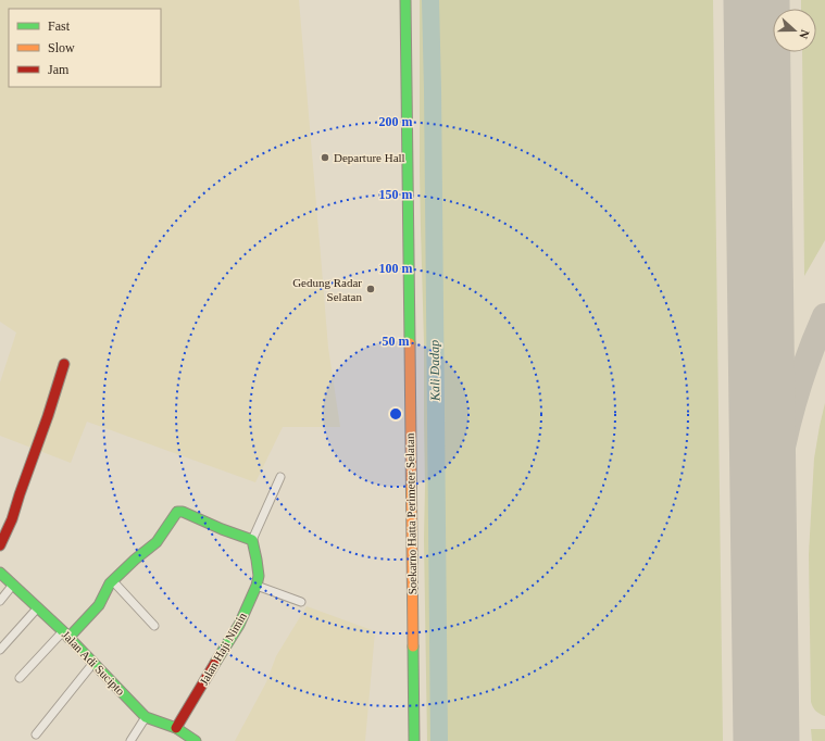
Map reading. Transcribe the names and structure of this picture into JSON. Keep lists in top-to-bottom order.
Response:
{
  "streets": {
    "street": ["Soekarno Hatta Perimeter Selatan", "Jalan Haji Nimin", "Jalan Adi Sucipto"]
  },
  "crossings": [
    ["Jalan Haji Nimin", "Jalan Adi Sucipto"]
  ],
  "water": ["Kali Dadap"],
  "places": ["Departure Hall", "Gedung Radar Selatan"],
  "legend": ["Fast", "Slow", "Jam"],
  "north": "right",
  "rings": [
    "200 m",
    "150 m",
    "100 m",
    "50 m"
  ]
}
